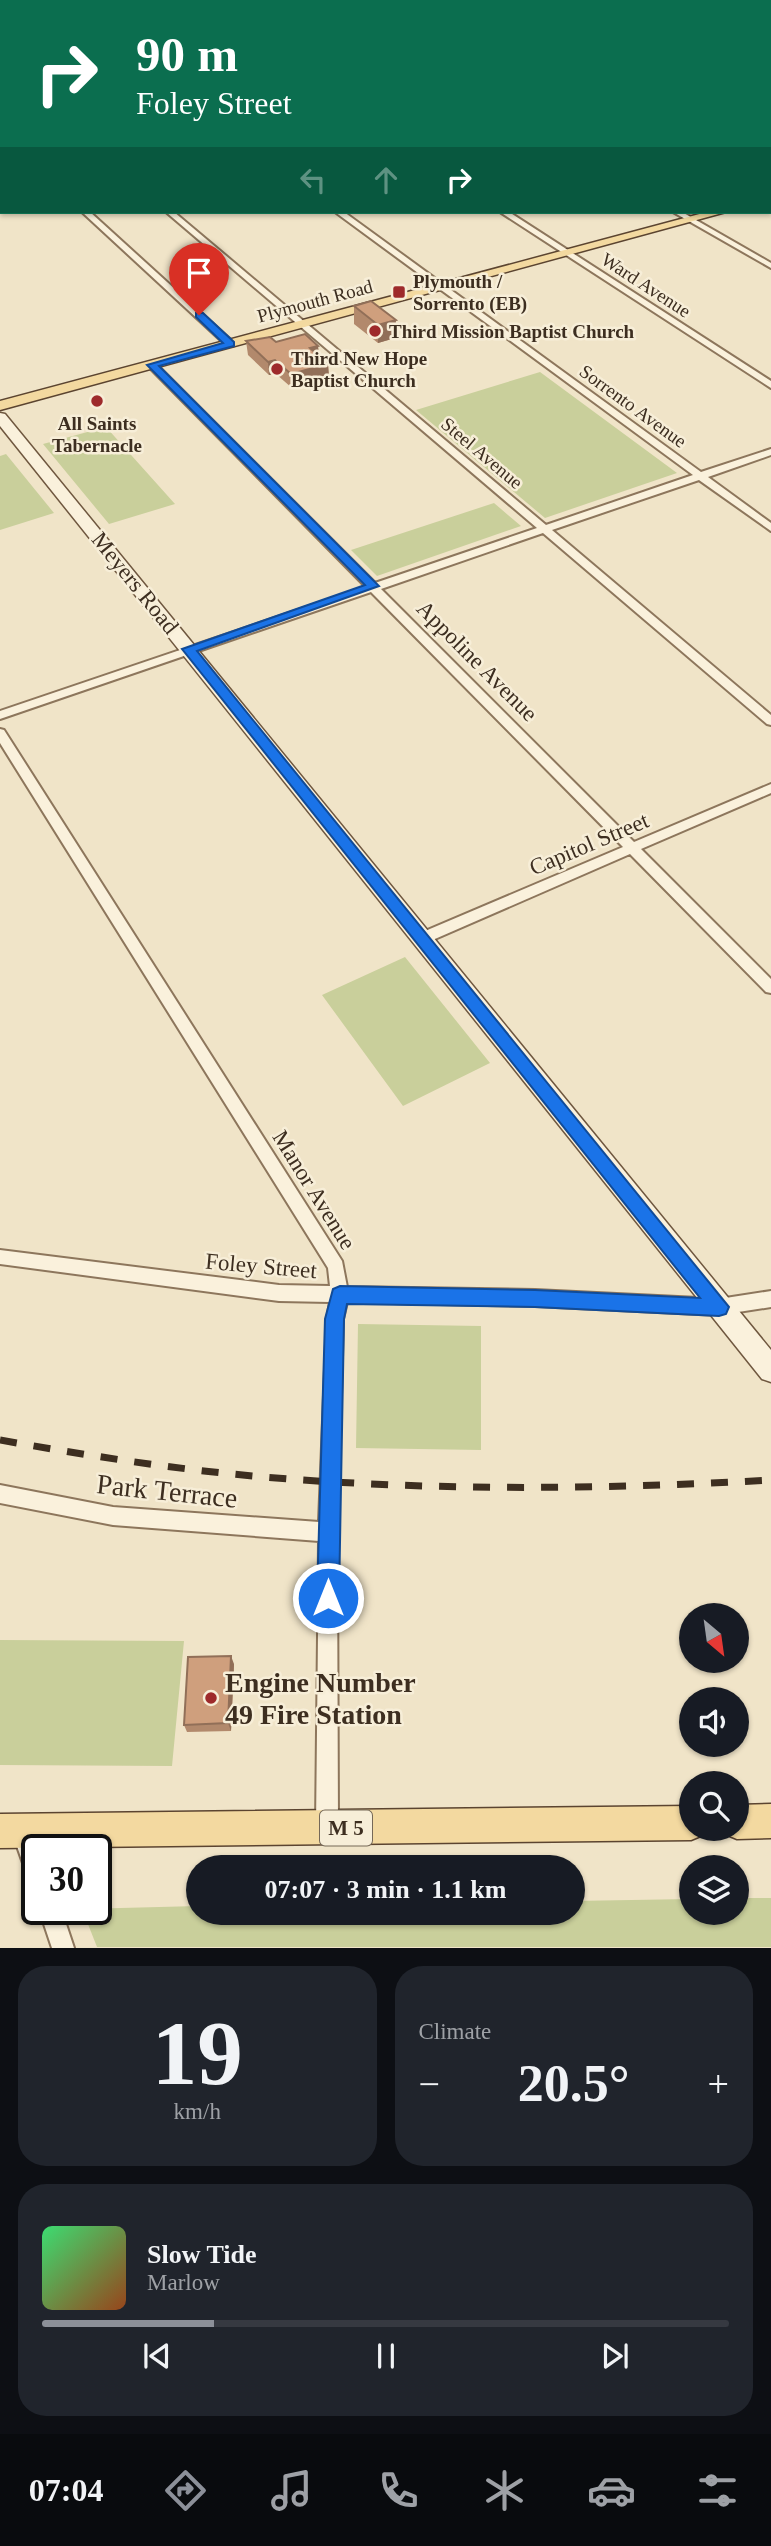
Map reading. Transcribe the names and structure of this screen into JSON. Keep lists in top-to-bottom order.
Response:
{
  "streets": {
    "main road": ["Plymouth Road", "M 5"],
    "street": [
      "Ward Avenue",
      "Sorrento Avenue",
      "Steel Avenue",
      "Meyers Road",
      "Appoline Avenue",
      "Capitol Street",
      "Manor Avenue",
      "Foley Street",
      "Park Terrace"
    ]
  },
  "crossings": [
    ["Ward Avenue", "Plymouth Road"],
    ["Plymouth Road", "Sorrento Avenue"],
    ["Plymouth Road", "Steel Avenue"],
    ["Plymouth Road", "Appoline Avenue"],
    ["Meyers Road", "Capitol Street"],
    ["Meyers Road", "Foley Street"],
    ["Appoline Avenue", "Capitol Street"],
    ["Manor Avenue", "Foley Street"],
    ["Manor Avenue", "Park Terrace"],
    ["Manor Avenue", "M 5"]
  ],
  "places": {
    "transit": ["Plymouth / Sorrento (EB)"],
    "other": [
      "Third Mission Baptist Church",
      "Third New Hope Baptist Church",
      "All Saints Tabernacle",
      "Engine Number 49 Fire Station"
    ]
  },
  "north": "bottom right",
  "page": {
    "turn": ["90 m", "Foley Street"],
    "limit": "30",
    "trip": "07:07 · 3 min · 1.1 km",
    "tile": [
      ["19", "km/h"],
      "Climate"
    ],
    "heat": ["−", "20.5°", "+"],
    "song": ["Slow Tide", "Marlow"],
    "tabs": "07:04"
  }
}
